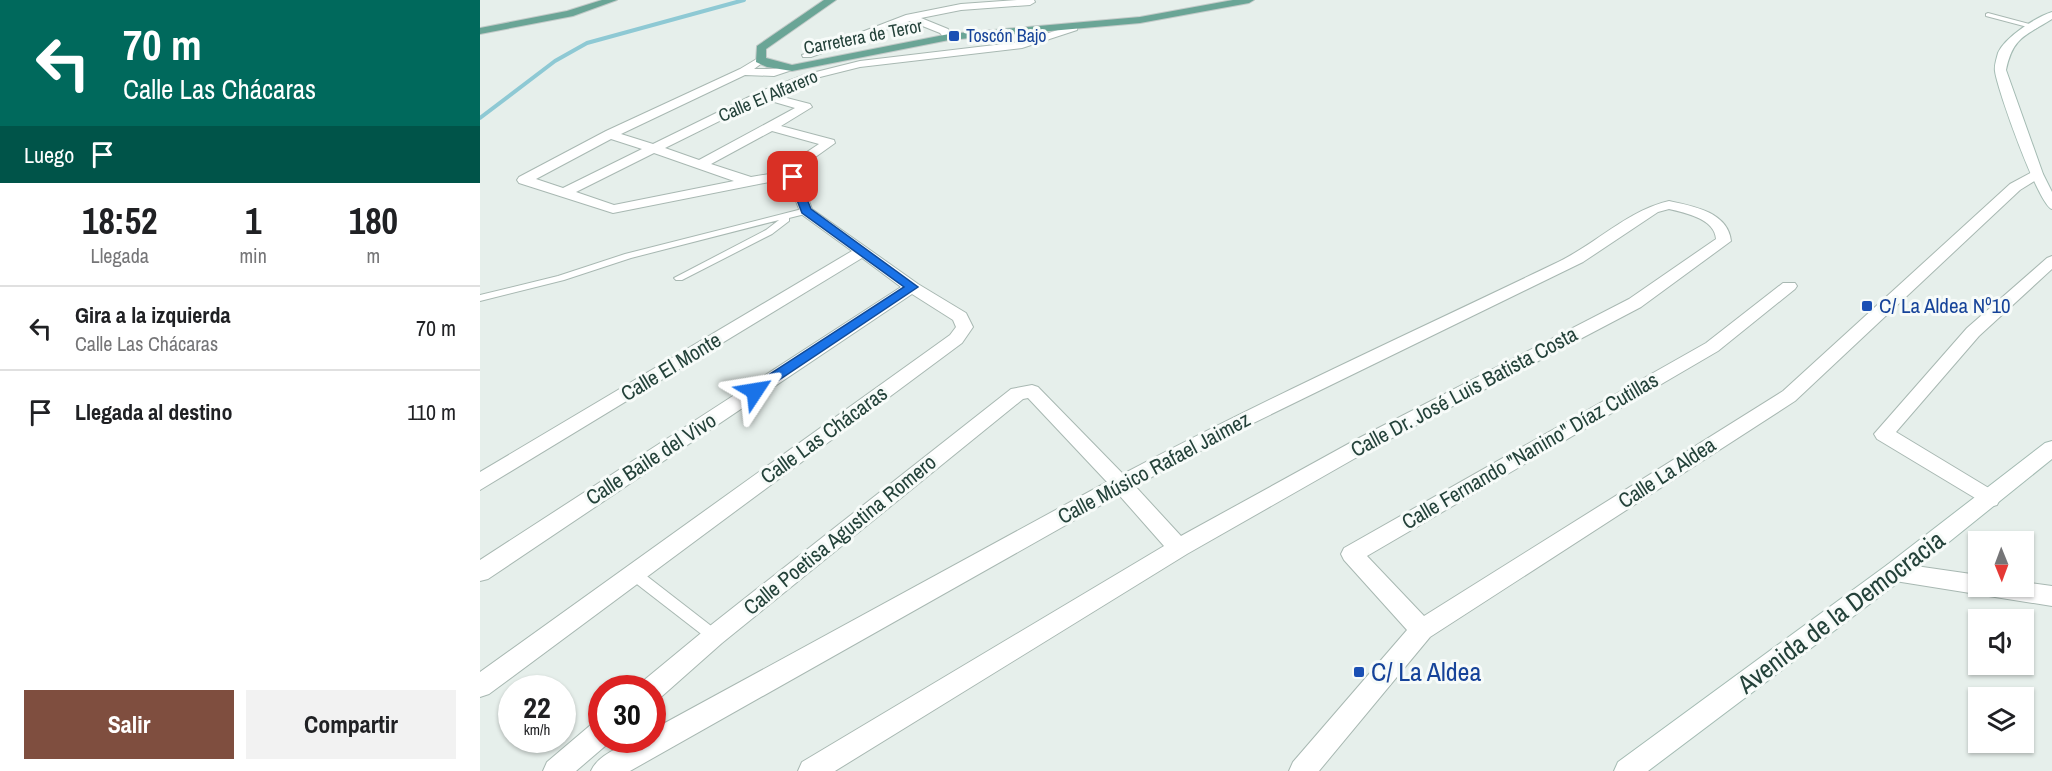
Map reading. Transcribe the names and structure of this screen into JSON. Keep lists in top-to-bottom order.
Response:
{
  "streets": {
    "main road": ["Carretera de Teror"],
    "street": [
      "Calle El Alfarero",
      "Calle El Monte",
      "Calle Dr. José Luis Batista Costa",
      "Calle Las Chácaras",
      "Calle Fernando \"Nanino\" Díaz Cutillas",
      "Calle Baile del Vivo",
      "Calle Músico Rafael Jaimez",
      "Calle La Aldea",
      "Calle Poetisa Agustina Romero",
      "Avenida de la Democracia"
    ]
  },
  "crossings": [
    ["Carretera de Teror", "Calle El Alfarero"],
    ["Calle El Monte", "Calle Las Chácaras"],
    ["Calle Dr. José Luis Batista Costa", "Calle Músico Rafael Jaimez"],
    ["Calle Las Chácaras", "Calle Baile del Vivo"],
    ["Calle Fernando \"Nanino\" Díaz Cutillas", "Calle La Aldea"],
    ["Calle Músico Rafael Jaimez", "Calle Poetisa Agustina Romero"]
  ],
  "places": {
    "transit": ["Toscón Bajo", "C/ La Aldea Nº10", "C/ La Aldea"]
  },
  "north": "bottom",
  "page": {
    "turn": ["70 m", "Calle Las Chácaras"],
    "then": "Luego",
    "eta": [
      "18:52",
      "Llegada",
      "1",
      "min",
      "180",
      "m"
    ],
    "list": [
      {
        "name": "Gira a la izquierda",
        "note": "Calle Las Chácaras",
        "value": "70 m"
      },
      {
        "name": "Llegada al destino",
        "value": "110 m"
      }
    ],
    "speed": "22 km/h",
    "limit": "30",
    "buttons": ["Salir", "Compartir"]
  }
}
